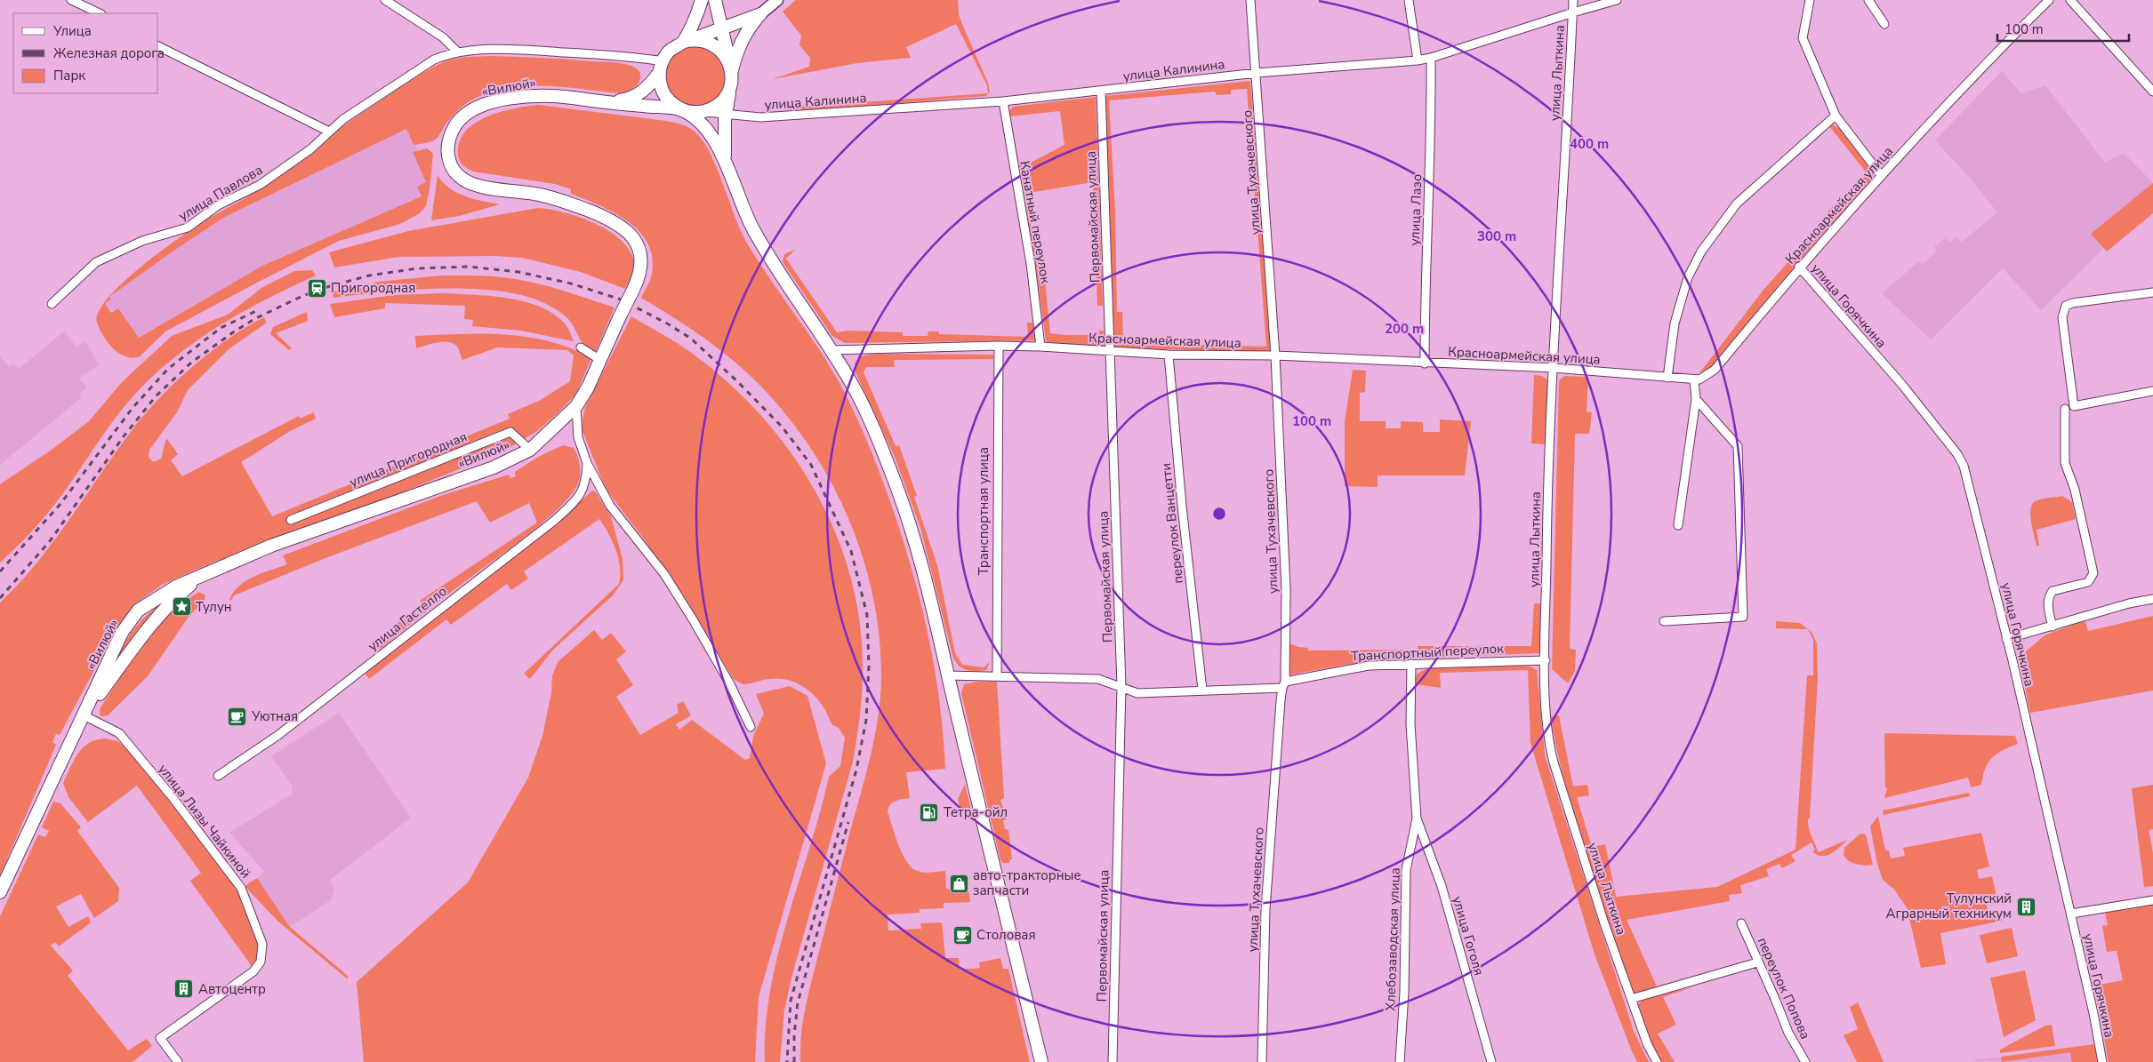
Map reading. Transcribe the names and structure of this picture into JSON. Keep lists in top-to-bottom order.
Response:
{
  "streets": {
    "highway": ["«Вилюй»"],
    "street": [
      "улица Калинина",
      "улица Лыткина",
      "улица Тухачевского",
      "улица Павлова",
      "Красноармейская улица",
      "улица Лазо",
      "Первомайская улица",
      "Канатный переулок",
      "улица Горячкина",
      "улица Пригородная",
      "Транспортная улица",
      "переулок Ванцетти",
      "улица Гастелло",
      "Транспортный переулок",
      "улица Лизы Чайкиной",
      "улица Гоголя",
      "Хлебозаводская улица",
      "переулок Попова"
    ]
  },
  "crossings": [
    ["улица Калинина", "улица Лыткина"],
    ["улица Калинина", "улица Тухачевского"],
    ["улица Калинина", "улица Павлова"],
    ["улица Калинина", "улица Лазо"],
    ["улица Калинина", "Первомайская улица"],
    ["улица Калинина", "Канатный переулок"],
    ["улица Лыткина", "Красноармейская улица"],
    ["улица Лыткина", "Транспортный переулок"],
    ["«Вилюй»", "улица Пригородная"],
    ["«Вилюй»", "улица Лизы Чайкиной"],
    ["улица Тухачевского", "Красноармейская улица"],
    ["улица Тухачевского", "Транспортный переулок"],
    ["Красноармейская улица", "улица Лазо"],
    ["Красноармейская улица", "Первомайская улица"],
    ["Красноармейская улица", "Канатный переулок"],
    ["Красноармейская улица", "улица Горячкина"],
    ["Красноармейская улица", "Транспортная улица"],
    ["Красноармейская улица", "переулок Ванцетти"],
    ["Первомайская улица", "Транспортный переулок"],
    ["Транспортная улица", "Транспортный переулок"],
    ["переулок Ванцетти", "Транспортный переулок"],
    ["улица Гоголя", "Хлебозаводская улица"]
  ],
  "places": {
    "station": ["Пригородная"],
    "place": ["Тулун"],
    "cafe": ["Уютная", "Столовая"],
    "fuel station": ["Тетра-ойл"],
    "shop": ["авто-тракторные запчасти"],
    "building": ["Тулунский Аграрный техникум", "Автоцентр"]
  },
  "legend": ["Улица", "Железная дорога", "Парк"],
  "scale_bar": "100 m",
  "rings": [
    "400 m",
    "300 m",
    "200 m",
    "100 m"
  ]
}
